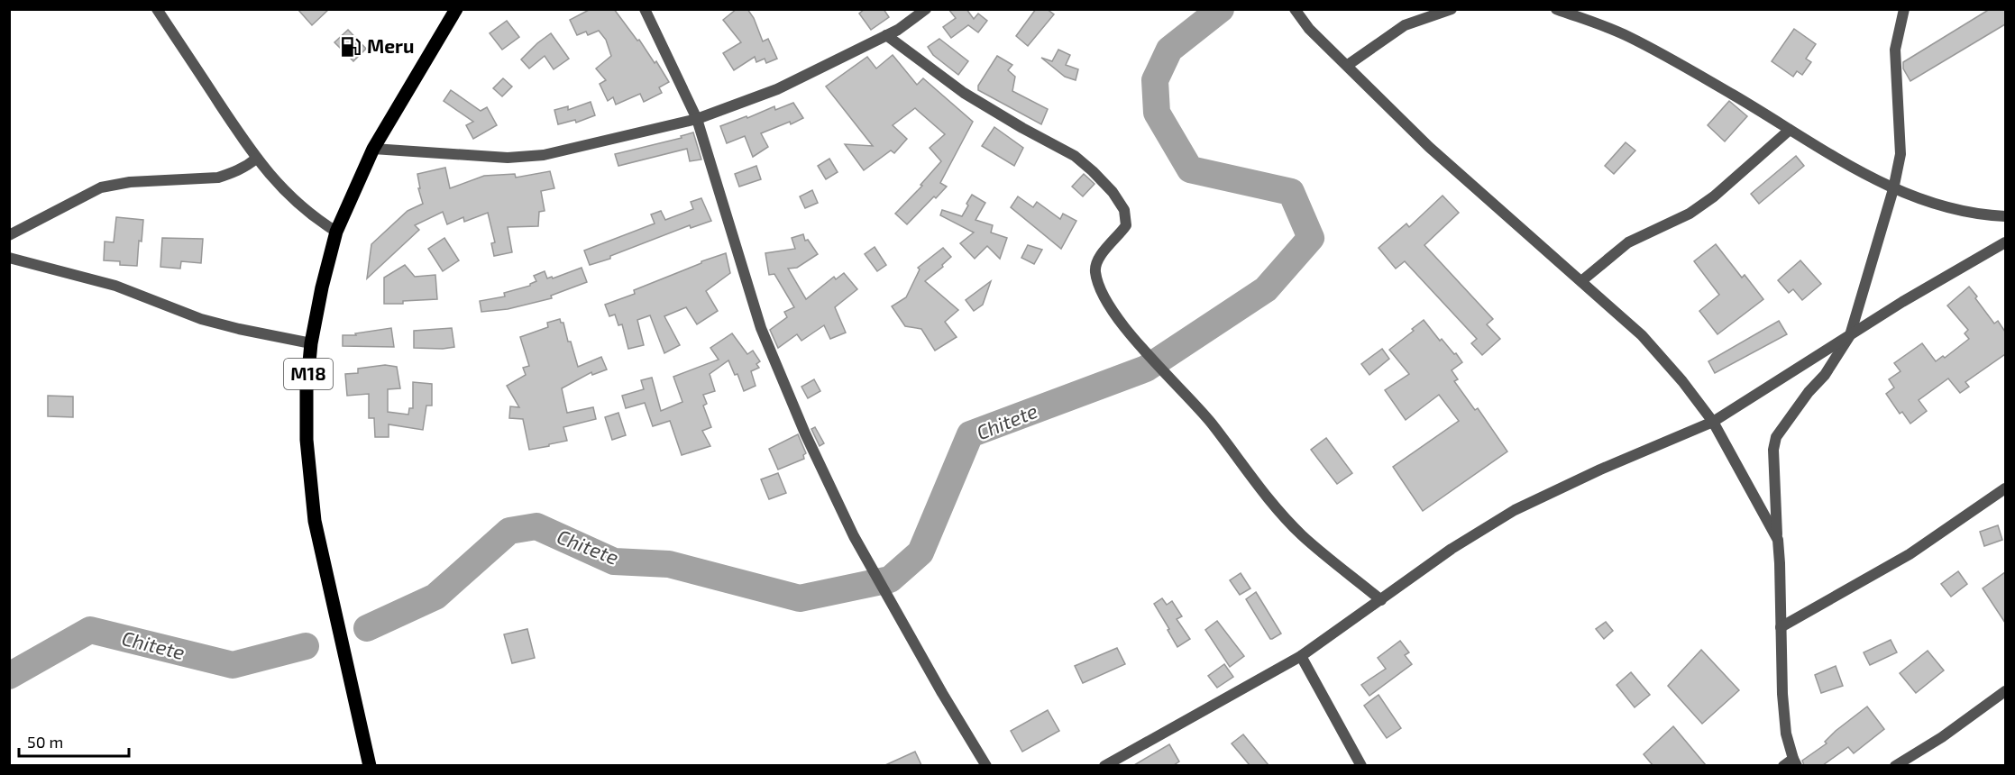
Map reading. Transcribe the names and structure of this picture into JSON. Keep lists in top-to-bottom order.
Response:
{
  "streets": {
    "main road": ["M18"]
  },
  "water": ["Chitete"],
  "places": {
    "fuel station": ["Meru"]
  },
  "scale_bar": "50 m"
}
